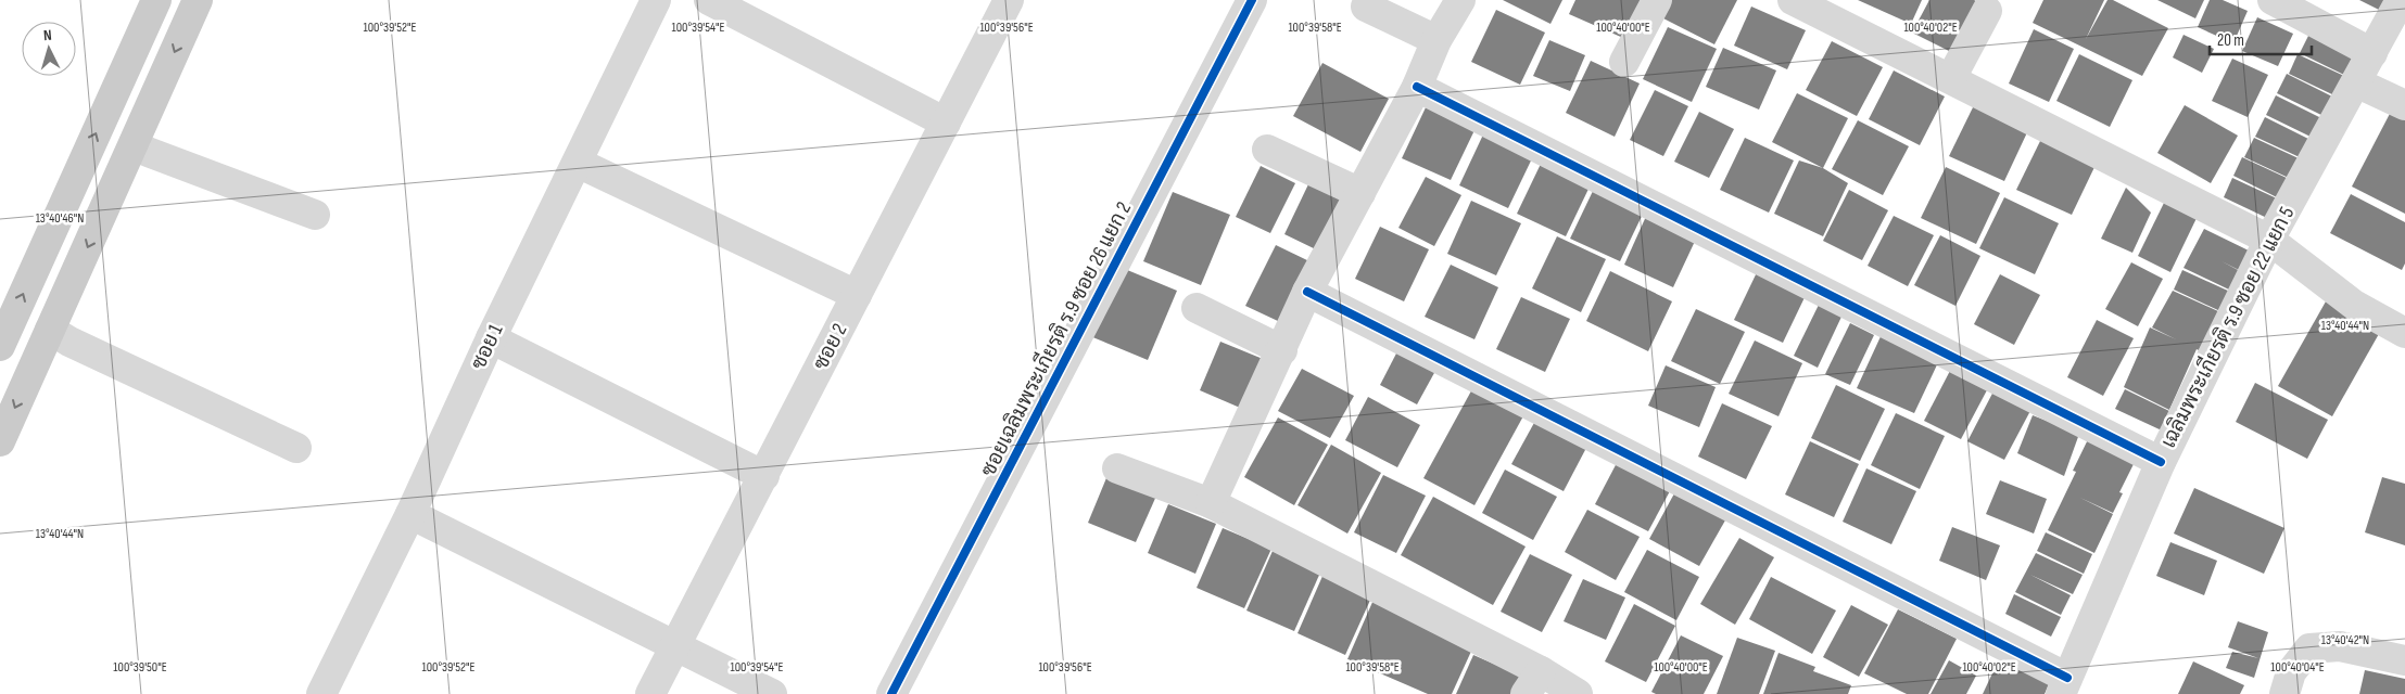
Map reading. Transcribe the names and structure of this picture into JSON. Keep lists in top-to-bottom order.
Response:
{
  "streets": {
    "street": [
      "เฉลิมพระเกียรติ ร.9 ซอย 22 แยก 5",
      "ซอยเฉลิมพระเกียรติ ร.9 ซอย 26 แยก 2",
      "ซอย 1",
      "ซอย 2"
    ]
  },
  "scale_bar": "20 m",
  "north": "top",
  "coordinates": [
    "100°39'52\"E",
    "100°39'54\"E",
    "100°39'56\"E",
    "100°39'58\"E",
    "100°40'00\"E",
    "100°40'02\"E",
    "13°40'46\"N",
    "13°40'44\"N",
    "13°40'42\"N",
    "100°39'50\"E",
    "100°40'04\"E"
  ]
}
